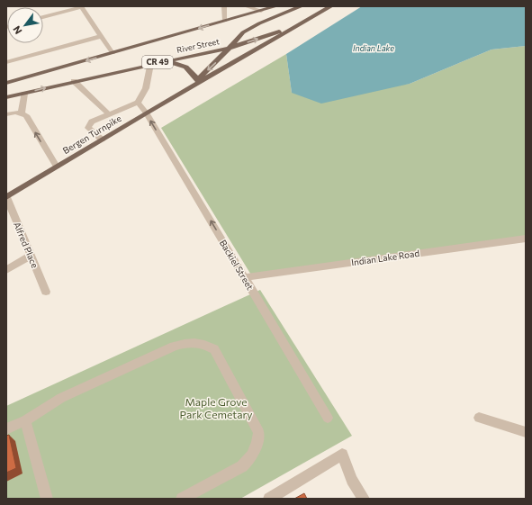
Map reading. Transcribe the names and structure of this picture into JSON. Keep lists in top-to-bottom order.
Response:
{
  "streets": {
    "main road": ["River Street", "CR 49", "Bergen Turnpike"],
    "street": ["Alfred Place", "Indian Lake Road", "Backiel Street"]
  },
  "crossings": [
    ["River Street", "Bergen Turnpike"],
    ["Bergen Turnpike", "Alfred Place"],
    ["Bergen Turnpike", "Backiel Street"],
    ["Indian Lake Road", "Backiel Street"]
  ],
  "one_way": ["Backiel Street"],
  "water": ["Indian Lake"],
  "parks": ["Maple Grove Park Cemetary"],
  "north": "bottom left"
}
